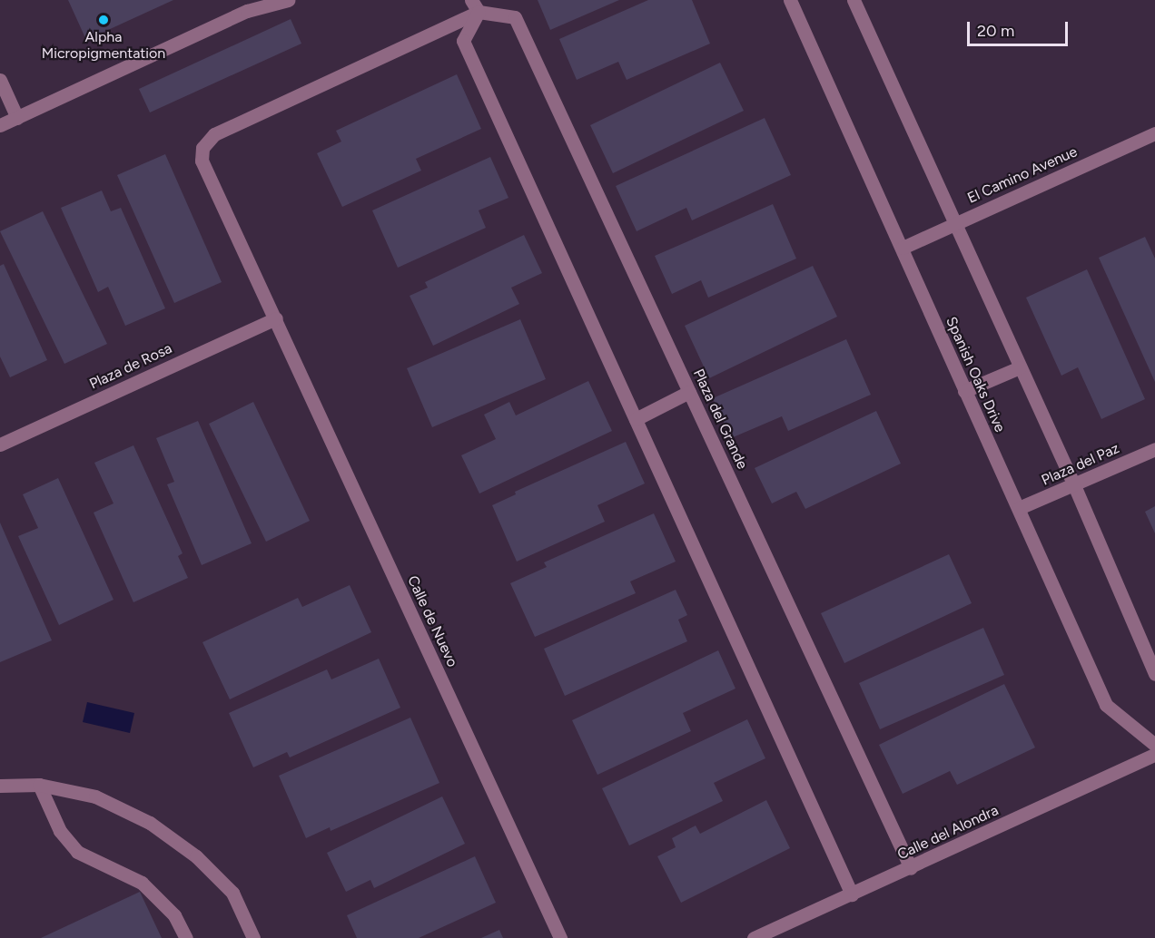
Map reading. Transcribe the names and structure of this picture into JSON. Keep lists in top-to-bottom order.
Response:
{
  "streets": {
    "street": [
      "El Camino Avenue",
      "Plaza de Rosa",
      "Spanish Oaks Drive",
      "Plaza del Grande",
      "Plaza del Paz",
      "Calle de Nuevo",
      "Calle del Alondra"
    ]
  },
  "crossings": [
    ["El Camino Avenue", "Spanish Oaks Drive"],
    ["Plaza de Rosa", "Calle de Nuevo"],
    ["Spanish Oaks Drive", "Plaza del Paz"],
    ["Plaza del Grande", "Calle de Nuevo"],
    ["Plaza del Grande", "Calle del Alondra"]
  ],
  "places": ["Alpha Micropigmentation"],
  "scale_bar": "20 m"
}
